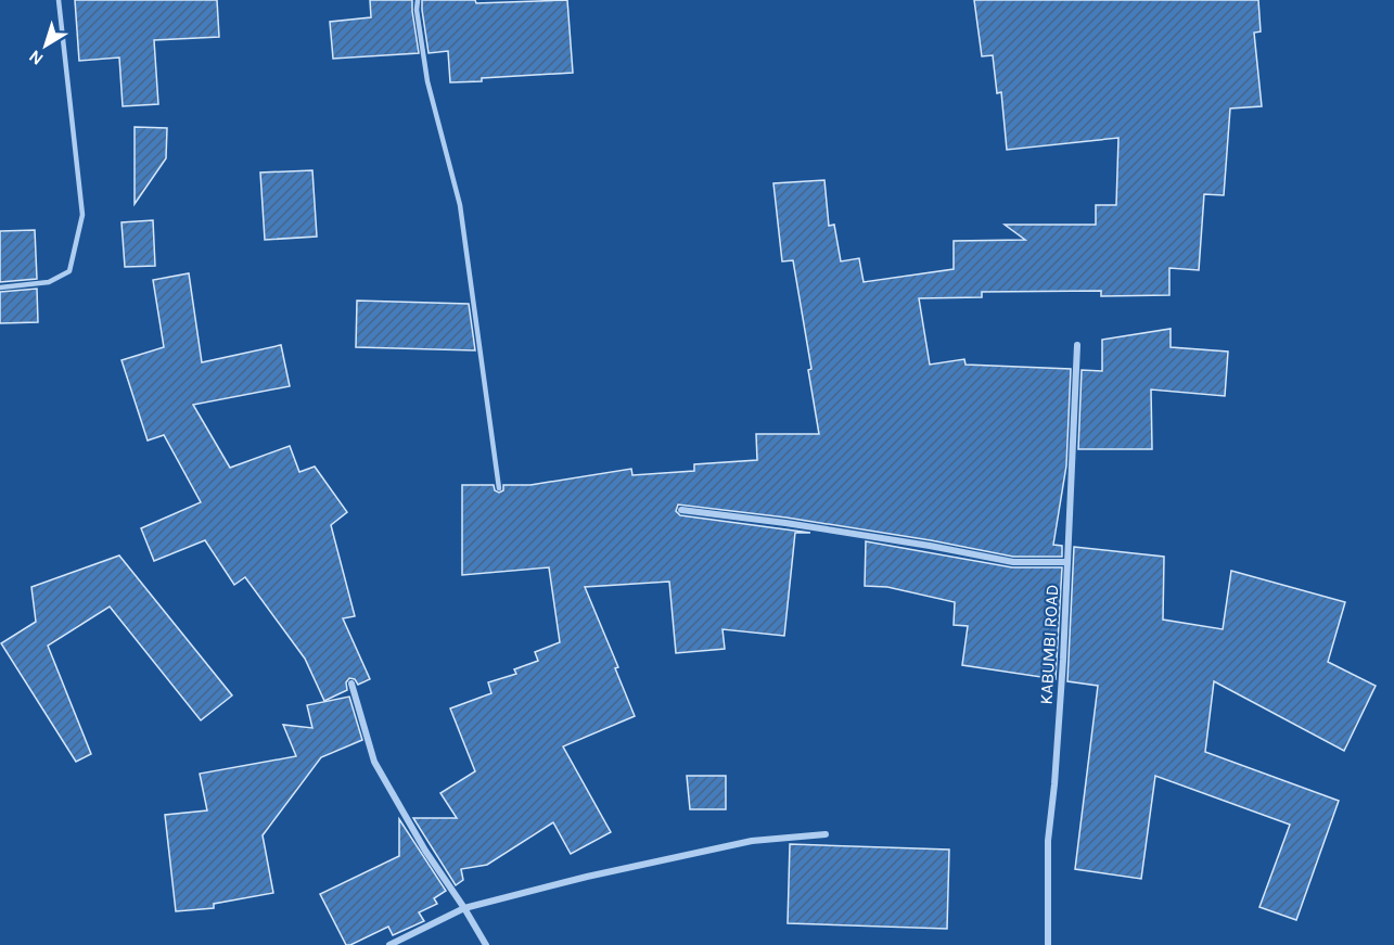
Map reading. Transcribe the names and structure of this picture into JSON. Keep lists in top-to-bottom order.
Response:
{
  "streets": {
    "street": ["KABUMBI ROAD"]
  },
  "north": "bottom left"
}
